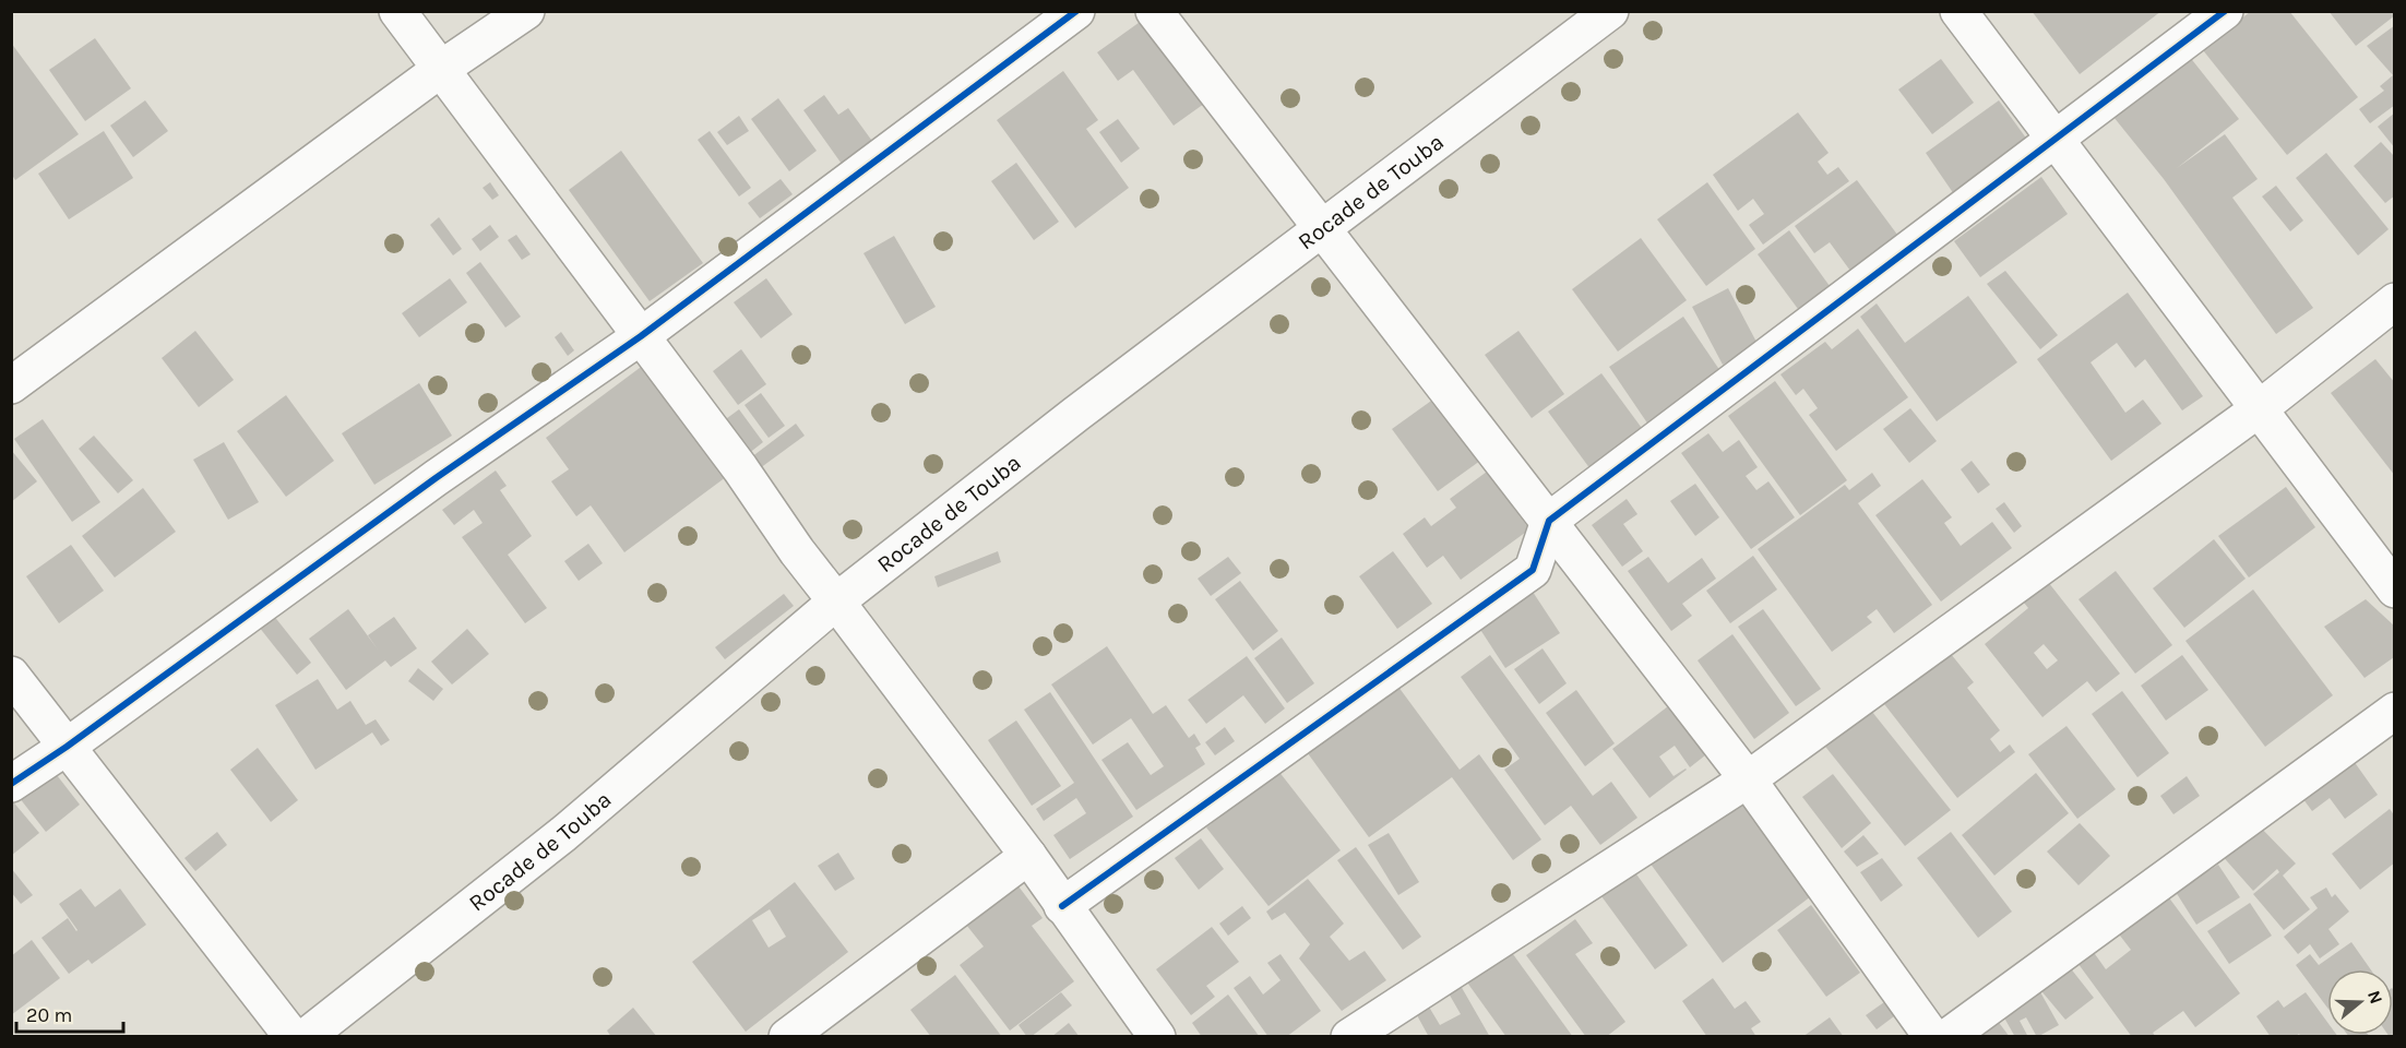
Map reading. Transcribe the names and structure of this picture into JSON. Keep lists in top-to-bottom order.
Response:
{
  "streets": {
    "street": ["Rocade de Touba"]
  },
  "scale_bar": "20 m",
  "north": "right"
}
